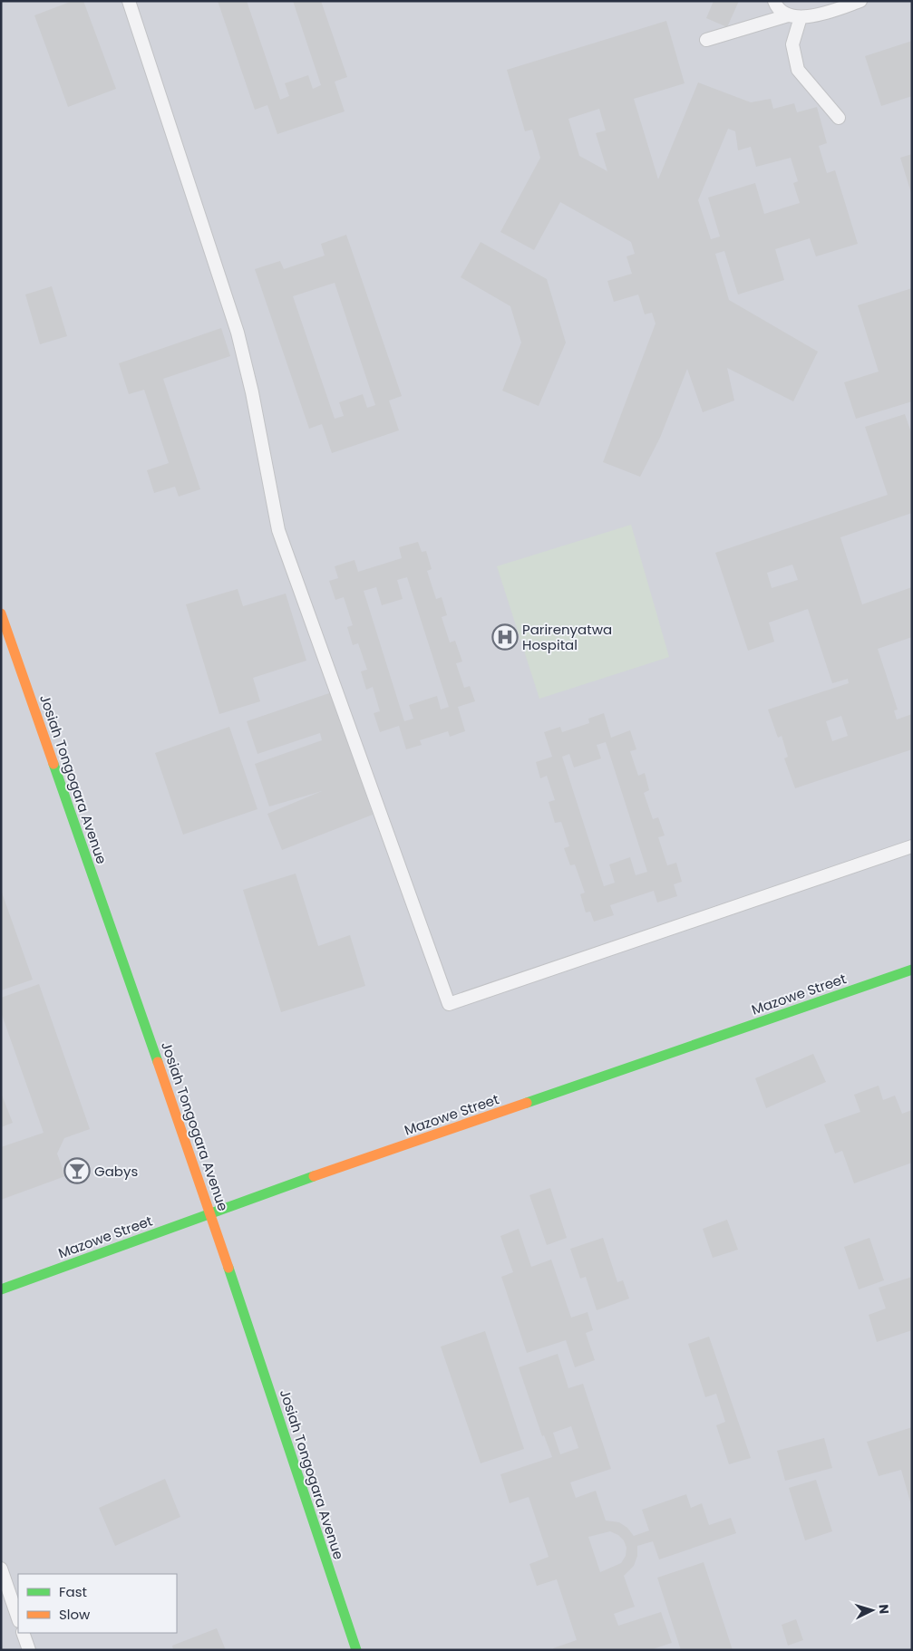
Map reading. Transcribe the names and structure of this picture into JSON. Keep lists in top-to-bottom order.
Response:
{
  "streets": {
    "main road": ["Josiah Tongogara Avenue", "Mazowe Street"]
  },
  "crossings": [
    ["Josiah Tongogara Avenue", "Mazowe Street"]
  ],
  "places": {
    "hospital": ["Parirenyatwa Hospital"],
    "bar": ["Gabys"]
  },
  "legend": ["Fast", "Slow"],
  "north": "right"
}
